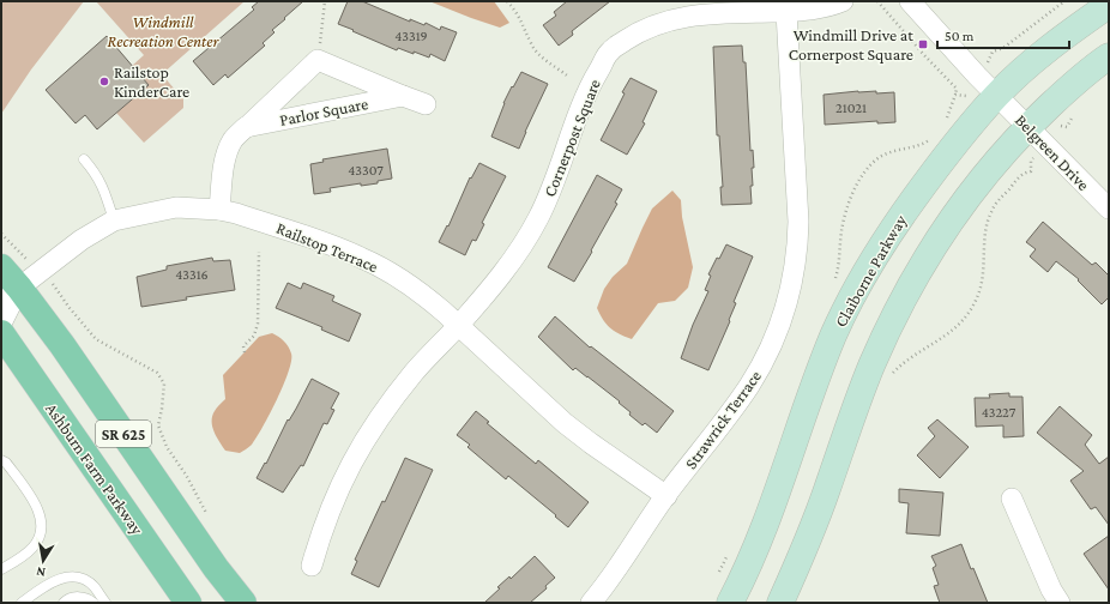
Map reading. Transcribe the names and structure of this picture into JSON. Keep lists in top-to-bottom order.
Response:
{
  "streets": {
    "main road": ["Claiborne Parkway", "SR 625", "Ashburn Farm Parkway"],
    "street": [
      "Parlor Square",
      "Cornerpost Square",
      "Belgreen Drive",
      "Railstop Terrace",
      "Strawrick Terrace"
    ]
  },
  "crossings": [
    ["Parlor Square", "Railstop Terrace"],
    ["Cornerpost Square", "Railstop Terrace"],
    ["Cornerpost Square", "Strawrick Terrace"],
    ["Belgreen Drive", "Claiborne Parkway"],
    ["Railstop Terrace", "Strawrick Terrace"],
    ["Railstop Terrace", "SR 625"]
  ],
  "parks": ["Windmill Recreation Center"],
  "places": {
    "transit": ["Windmill Drive at Cornerpost Square"],
    "other": ["Railstop KinderCare"]
  },
  "house_numbers": [
    "43319",
    "21021",
    "43307",
    "43316",
    "43227"
  ],
  "scale_bar": "50 m",
  "north": "bottom"
}
